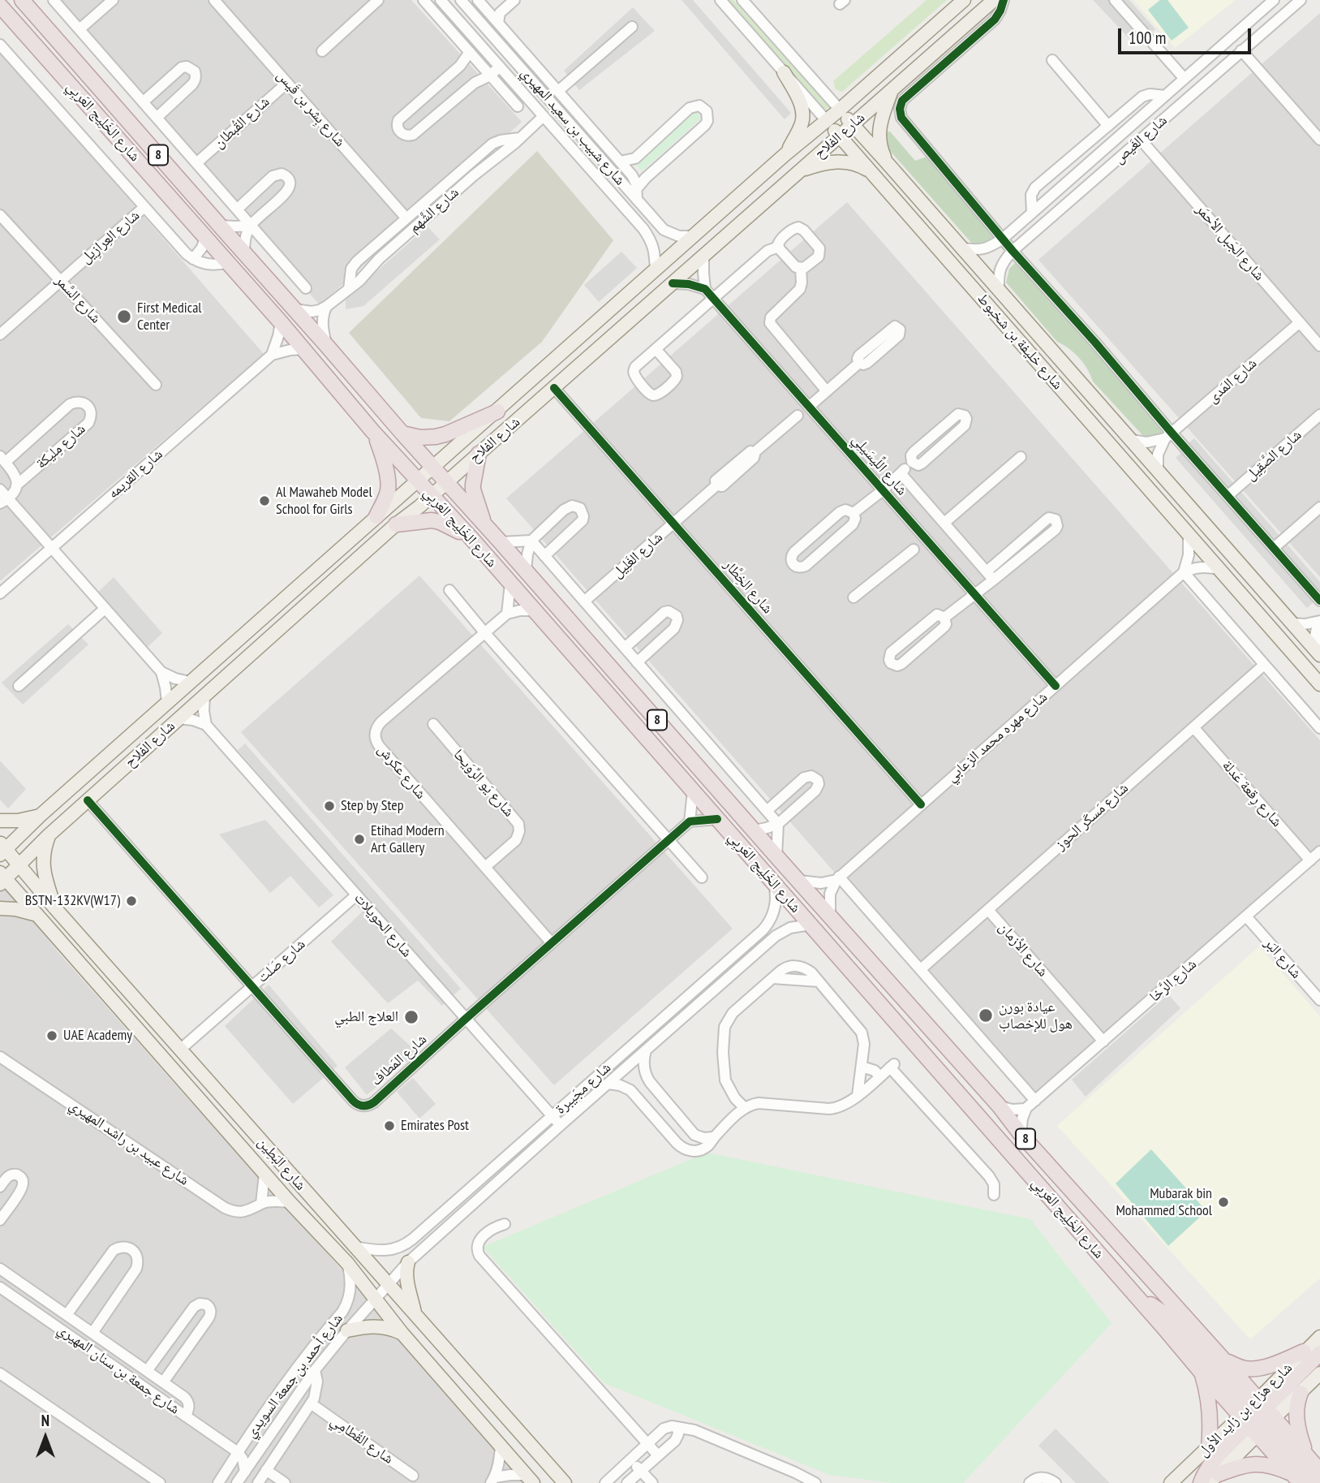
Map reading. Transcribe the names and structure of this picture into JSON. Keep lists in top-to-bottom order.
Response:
{
  "streets": {
    "highway": ["شارع الخَلِيج العَربِي", "8"],
    "main road": [
      "شارع الفلاح",
      "شارع خليفة بن شخبوط",
      "شارع البَطِين",
      "شارع هزاع بن زايد الأول"
    ],
    "street": [
      "شارع بِشر بن قَيس",
      "شارع القُبطان",
      "شارع شبيب بن سعيد المهيري",
      "شارع الغَيص",
      "شارع الشَّهم",
      "شارع العِرازِيل",
      "شارع الجَبل الأحمَر",
      "شارع السَّمر",
      "شارع المَدى",
      "شارع مِليكة",
      "شارع الصَّقِيل",
      "شارع اللِّيسَيلِي",
      "شارع القريمه",
      "شارع الغَلِيل",
      "شارع الخِطَّار",
      "شارع مهره محمد الزعابي",
      "شارع عكرش",
      "شارع يَو الرِّوَيحا",
      "شارع رِقعة عَدلة",
      "شارع مَسكَر الحوز",
      "شارع الحويلات",
      "شارع الأزمان",
      "شارع البَر",
      "شارع صَلت",
      "شارع الرَّخا",
      "شارع المَطاف",
      "شارع مجَيبرة",
      "شارع عبيد بن راشد المهيري",
      "شارع جمعة بن سنان المهيري",
      "شارع أحمد بن جمعة السويدي",
      "شارع القُطامِي"
    ]
  },
  "crossings": [
    ["شارع بِشر بن قَيس", "شارع القُبطان"],
    ["شارع الخَلِيج العَربِي", "شارع الفلاح"],
    ["شارع الخَلِيج العَربِي", "شارع مجَيبرة"],
    ["شارع الخَلِيج العَربِي", "شارع هزاع بن زايد الأول"],
    ["شارع شبيب بن سعيد المهيري", "شارع الفلاح"],
    ["شارع الفلاح", "شارع خليفة بن شخبوط"],
    ["شارع الفلاح", "شارع الخِطَّار"],
    ["شارع الفلاح", "شارع المَطاف"],
    ["شارع الفلاح", "شارع البَطِين"],
    ["شارع الغَيص", "شارع الجَبل الأحمَر"],
    ["شارع الغَيص", "شارع خليفة بن شخبوط"],
    ["شارع العِرازِيل", "شارع السَّمر"],
    ["شارع الجَبل الأحمَر", "شارع المَدى"],
    ["شارع اللِّيسَيلِي", "شارع مهره محمد الزعابي"],
    ["شارع الغَلِيل", "شارع الخِطَّار"],
    ["شارع الخِطَّار", "شارع مهره محمد الزعابي"],
    ["شارع عكرش", "شارع يَو الرِّوَيحا"],
    ["شارع عكرش", "شارع المَطاف"],
    ["شارع رِقعة عَدلة", "شارع مَسكَر الحوز"],
    ["شارع رِقعة عَدلة", "شارع الرَّخا"],
    ["شارع مَسكَر الحوز", "شارع الأزمان"],
    ["شارع الحويلات", "شارع صَلت"],
    ["شارع الحويلات", "شارع المَطاف"],
    ["شارع الحويلات", "شارع مجَيبرة"],
    ["شارع الأزمان", "شارع الرَّخا"],
    ["شارع البَر", "شارع الرَّخا"],
    ["شارع صَلت", "شارع المَطاف"],
    ["شارع صَلت", "شارع البَطِين"],
    ["شارع مجَيبرة", "شارع البَطِين"],
    ["شارع مجَيبرة", "شارع أحمد بن جمعة السويدي"],
    ["شارع عبيد بن راشد المهيري", "شارع البَطِين"],
    ["شارع البَطِين", "شارع أحمد بن جمعة السويدي"],
    ["شارع جمعة بن سنان المهيري", "شارع أحمد بن جمعة السويدي"]
  ],
  "places": [
    "First Medical Center",
    "Al Mawaheb Model School for Girls",
    "Step by Step",
    "Etihad Modern Art Gallery",
    "BSTN-132KV(W17)",
    "عيادة بورن هول للإخصاب",
    "العلاج الطبي",
    "UAE Academy",
    "Emirates Post",
    "Mubarak bin Mohammed School"
  ],
  "scale_bar": "100 m",
  "north": "top"
}
